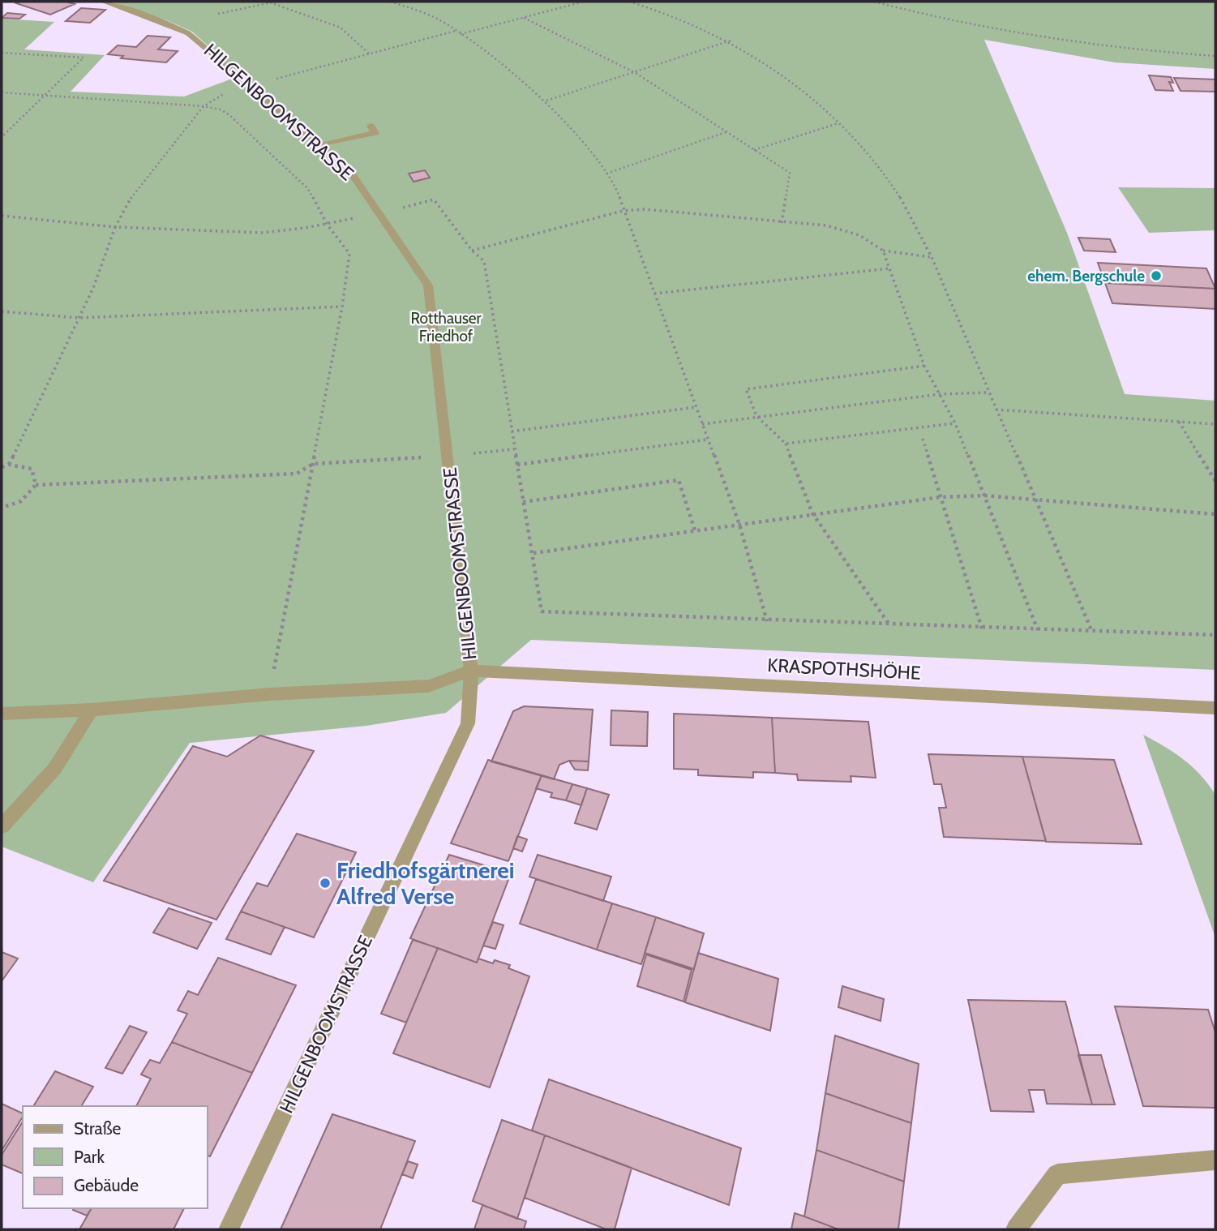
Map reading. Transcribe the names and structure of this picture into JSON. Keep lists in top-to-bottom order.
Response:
{
  "streets": {
    "street": ["HILGENBOOMSTRASSE", "KRASPOTHSHÖHE"]
  },
  "crossings": [
    ["HILGENBOOMSTRASSE", "KRASPOTHSHÖHE"]
  ],
  "parks": ["Rotthauser Friedhof"],
  "places": ["ehem. Bergschule", "Friedhofsgärtnerei Alfred Verse"],
  "legend": ["Straße", "Park", "Gebäude"]
}
